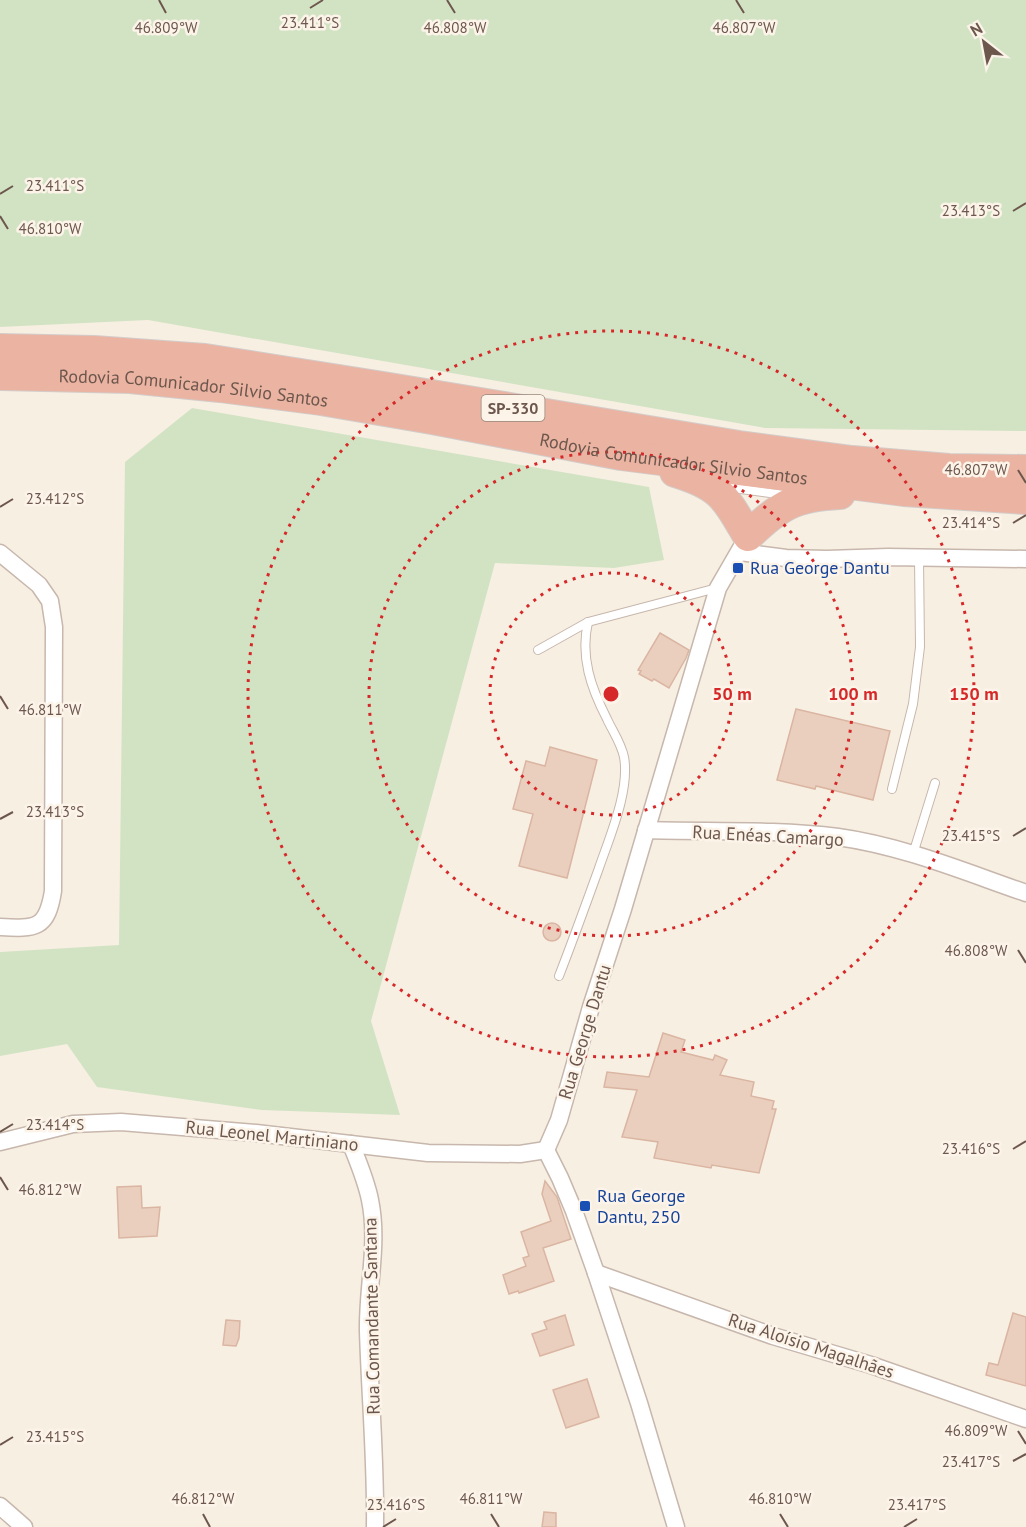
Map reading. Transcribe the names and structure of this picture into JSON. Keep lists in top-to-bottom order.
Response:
{
  "streets": {
    "highway": ["Rodovia Comunicador Silvio Santos", "SP-330"],
    "street": [
      "Rua Enéas Camargo",
      "Rua George Dantu",
      "Rua Leonel Martiniano",
      "Rua Comandante Santana",
      "Rua Aloísio Magalhães"
    ]
  },
  "crossings": [
    ["Rua Enéas Camargo", "Rua George Dantu"],
    ["Rua George Dantu", "Rua Leonel Martiniano"],
    ["Rua Leonel Martiniano", "Rua Comandante Santana"]
  ],
  "places": {
    "transit": ["Rua George Dantu", "Rua George Dantu, 250"]
  },
  "north": "top left",
  "coordinates": [
    "23.411°S",
    "46.809°W",
    "46.808°W",
    "46.807°W",
    "23.413°S",
    "46.810°W",
    "23.412°S",
    "23.414°S",
    "46.811°W",
    "23.415°S",
    "23.416°S",
    "46.812°W",
    "23.417°S"
  ],
  "rings": ["50 m", "100 m", "150 m"]
}
